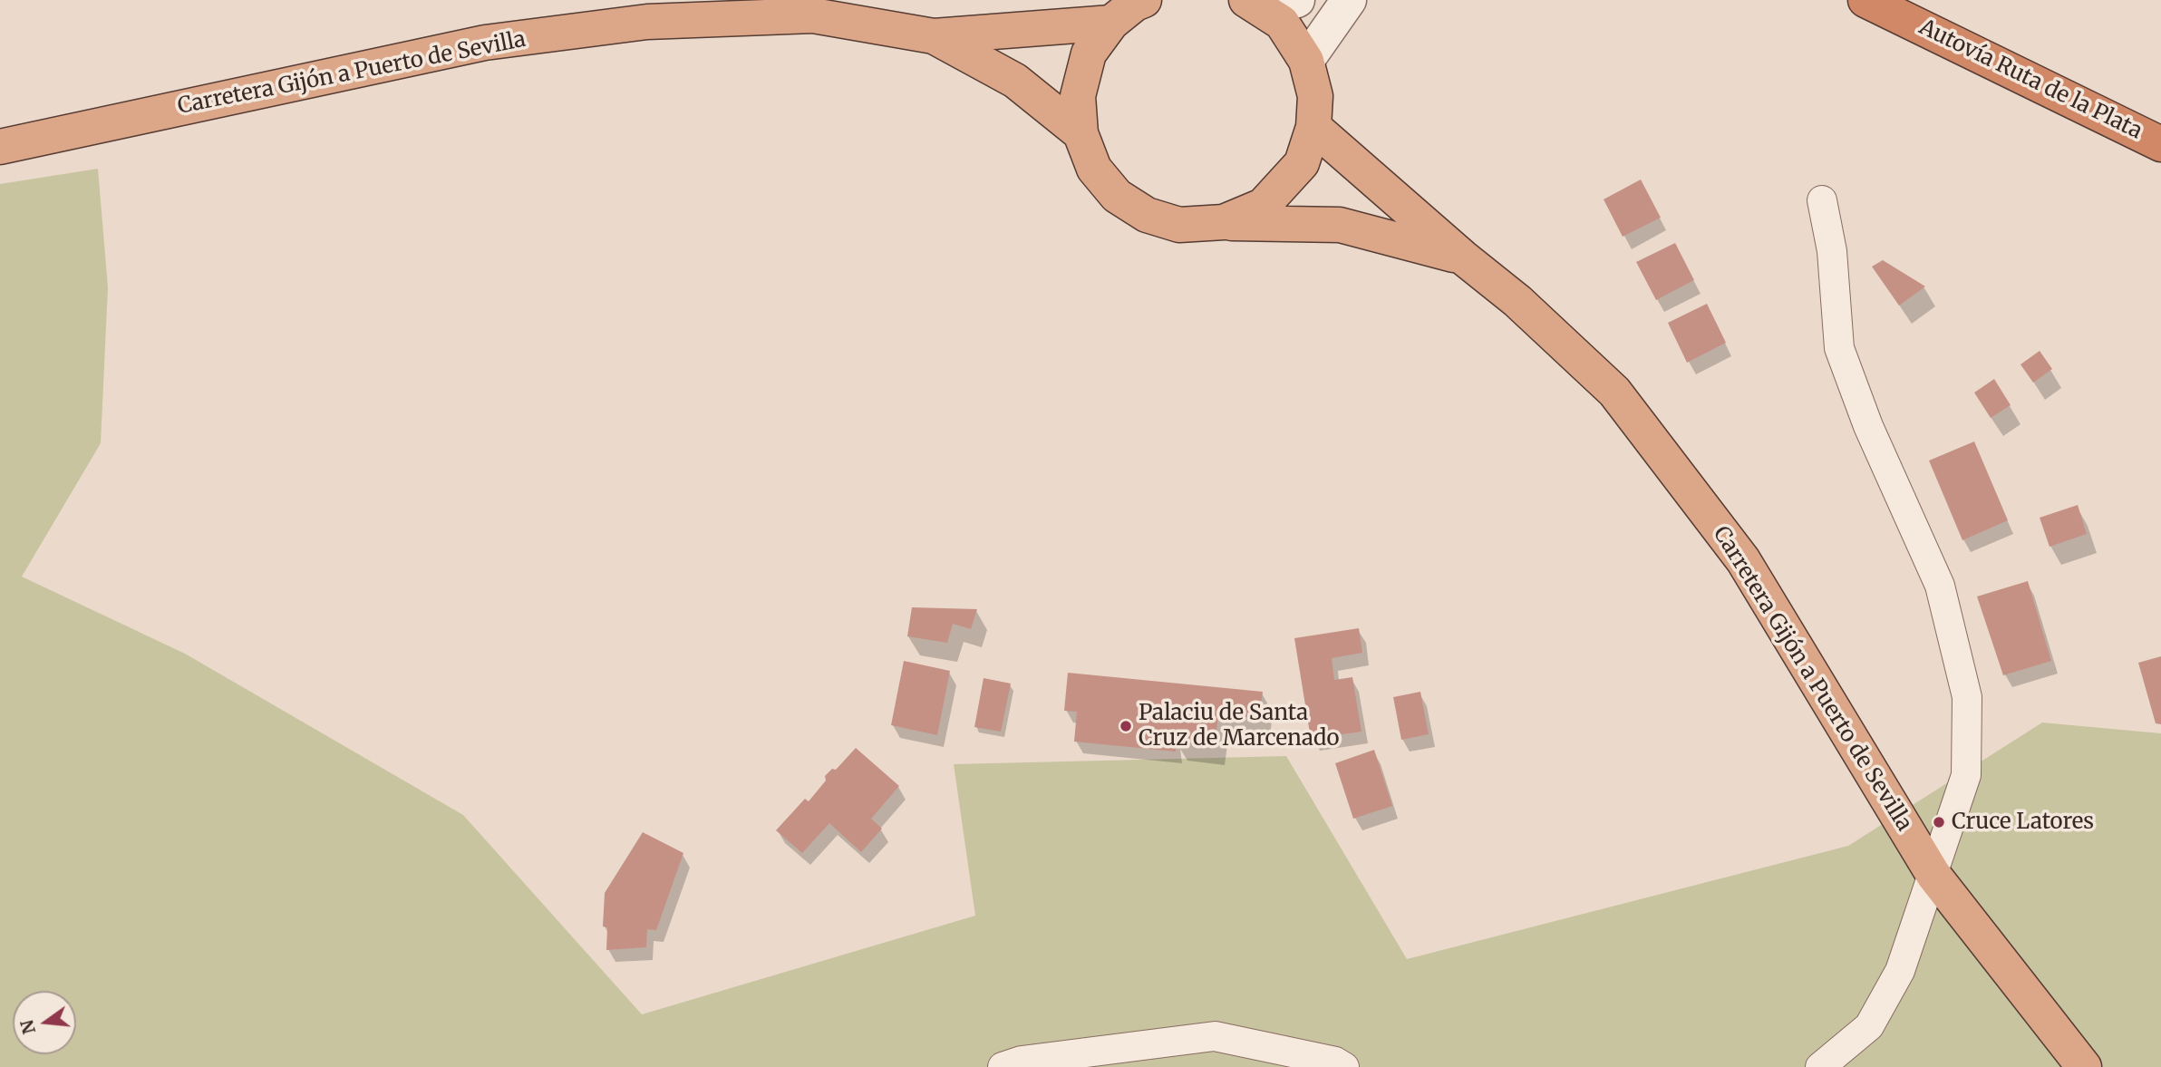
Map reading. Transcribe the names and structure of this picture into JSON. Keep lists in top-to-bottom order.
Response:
{
  "streets": {
    "highway": ["Carretera Gijón a Puerto de Sevilla", "Autovía Ruta de la Plata"]
  },
  "places": ["Palaciu de Santa Cruz de Marcenado", "Cruce Latores"],
  "north": "left"
}
